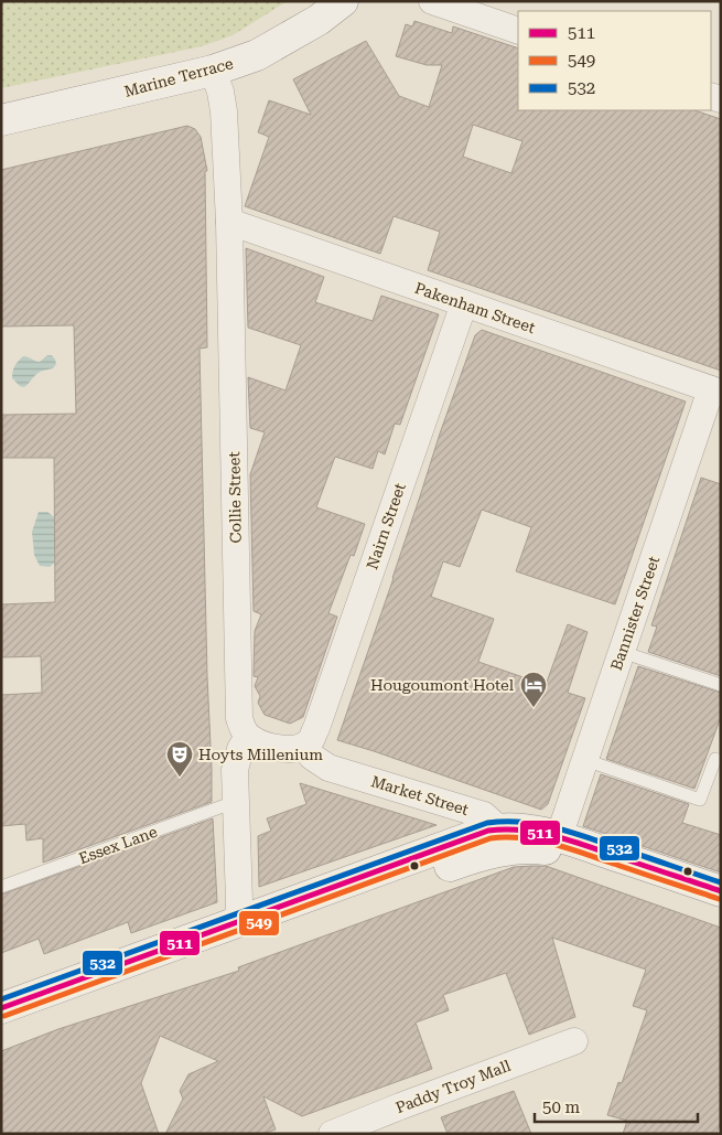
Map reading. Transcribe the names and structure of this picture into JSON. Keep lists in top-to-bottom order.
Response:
{
  "streets": {
    "street": [
      "Marine Terrace",
      "Pakenham Street",
      "Collie Street",
      "Nairn Street",
      "Bannister Street",
      "Market Street",
      "Paddy Troy Mall"
    ],
    "lane": ["Essex Lane"]
  },
  "crossings": [
    ["Marine Terrace", "Collie Street"],
    ["Pakenham Street", "Collie Street"],
    ["Pakenham Street", "Nairn Street"],
    ["Pakenham Street", "Bannister Street"],
    ["Nairn Street", "Market Street"]
  ],
  "places": {
    "hotel": ["Hougoumont Hotel"],
    "theatre": ["Hoyts Millenium"]
  },
  "lines": ["transit line 532", "transit line 511", "transit line 549"],
  "legend": ["511", "549", "532"],
  "scale_bar": "50 m"
}
